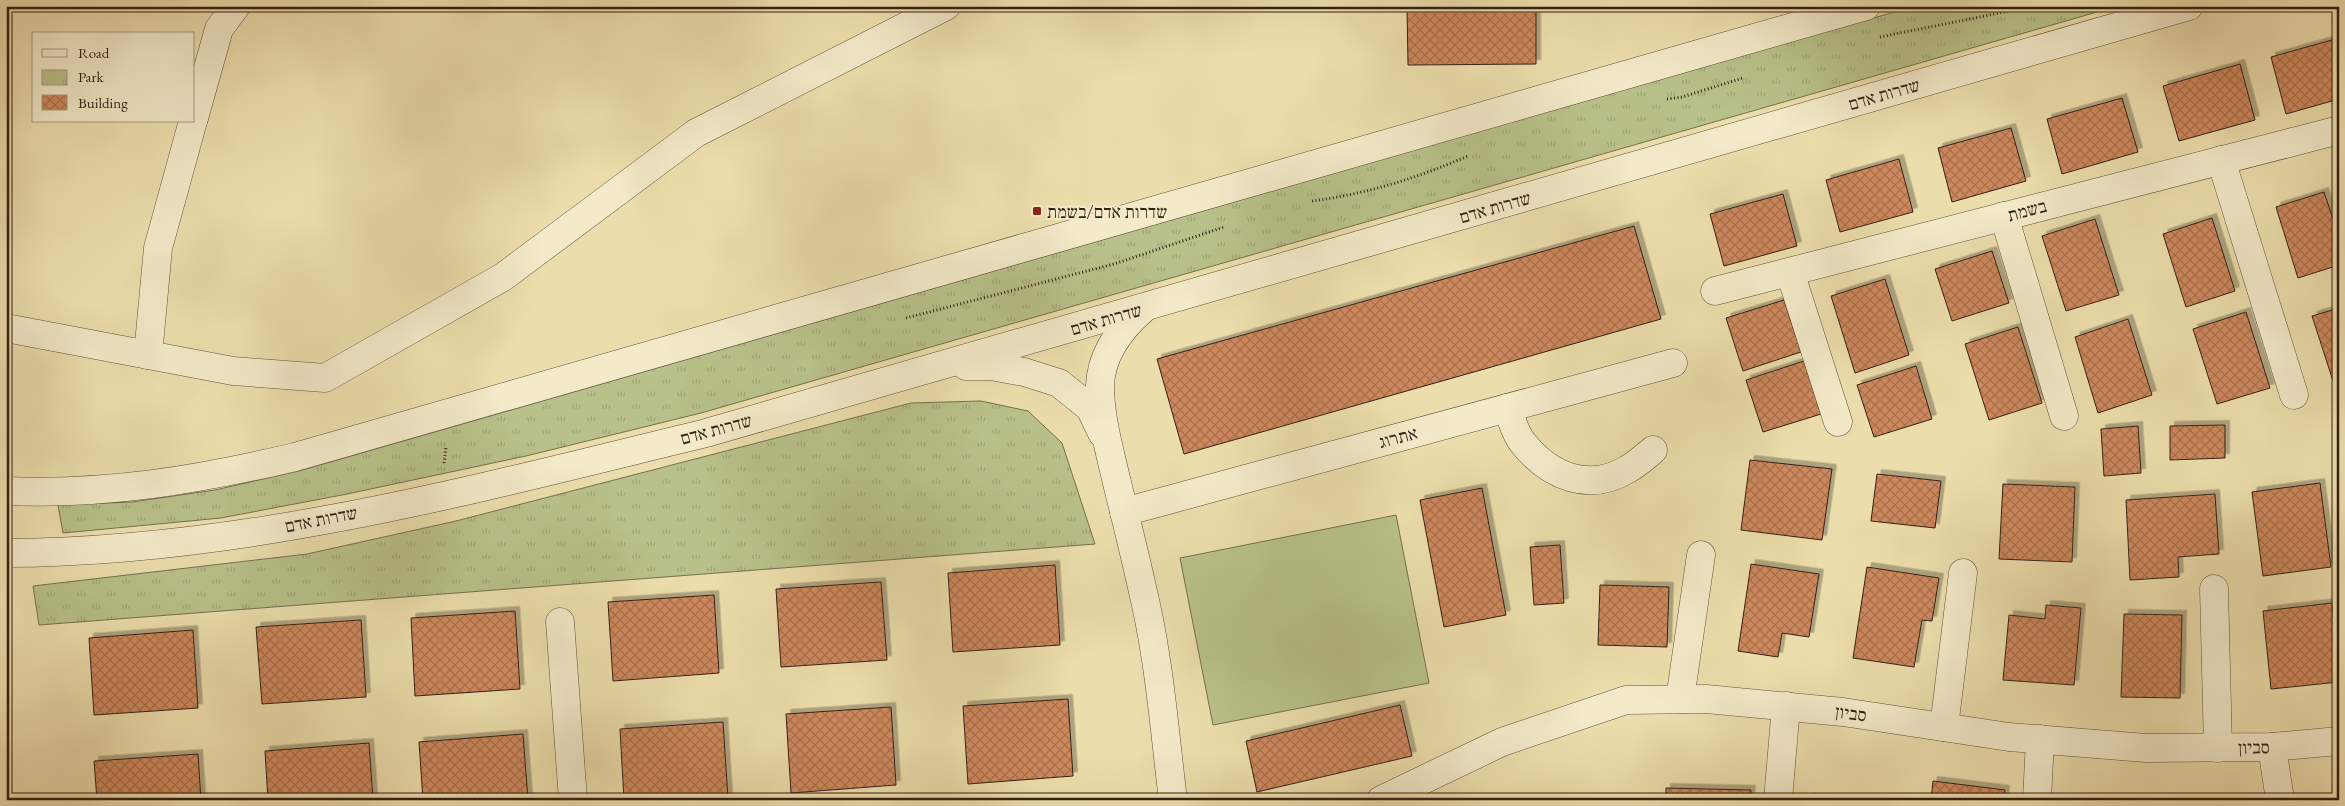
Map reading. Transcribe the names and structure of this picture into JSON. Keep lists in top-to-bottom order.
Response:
{
  "streets": {
    "street": [
      "שדרות אדם",
      "בשמת",
      "אתרוג",
      "סביון"
    ]
  },
  "places": {
    "transit": ["שדרות אדם/בשמת"]
  },
  "legend": ["Road", "Park", "Building"]
}
